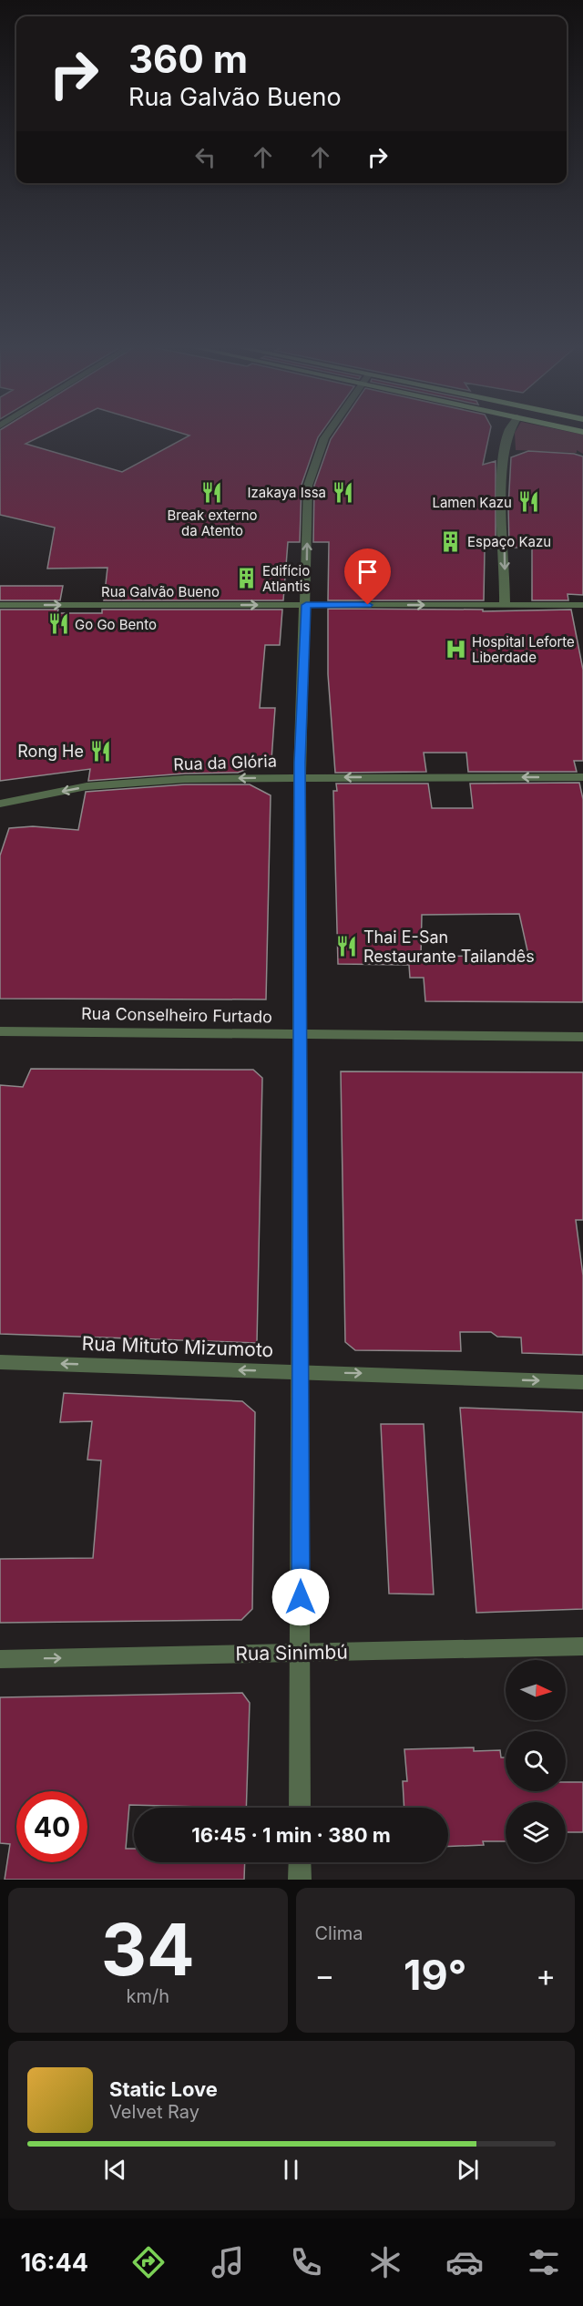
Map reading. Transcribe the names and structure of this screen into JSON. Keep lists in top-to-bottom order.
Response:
{
  "streets": {
    "street": [
      "Rua Galvão Bueno",
      "Rua da Glória",
      "Rua Conselheiro Furtado",
      "Rua Mituto Mizumoto",
      "Rua Sinimbú"
    ]
  },
  "one_way": ["Rua Galvão Bueno", "Rua da Glória", "Rua Sinimbú"],
  "places": {
    "restaurant": [
      "Izakaya Issa",
      "Break externo da Atento",
      "Lamen Kazu",
      "Go Go Bento",
      "Rong He",
      "Thai E-San Restaurante Tailandês"
    ],
    "building": ["Espaço Kazu", "Edifício Atlantis"],
    "hospital": ["Hospital Leforte Liberdade"]
  },
  "north": "right",
  "page": {
    "turn": ["360 m", "Rua Galvão Bueno"],
    "limit": "40",
    "trip": "16:45 · 1 min · 380 m",
    "tile": [
      ["34", "km/h"],
      "Clima"
    ],
    "heat": ["−", "19°", "+"],
    "song": ["Static Love", "Velvet Ray"],
    "tabs": "16:44"
  }
}
